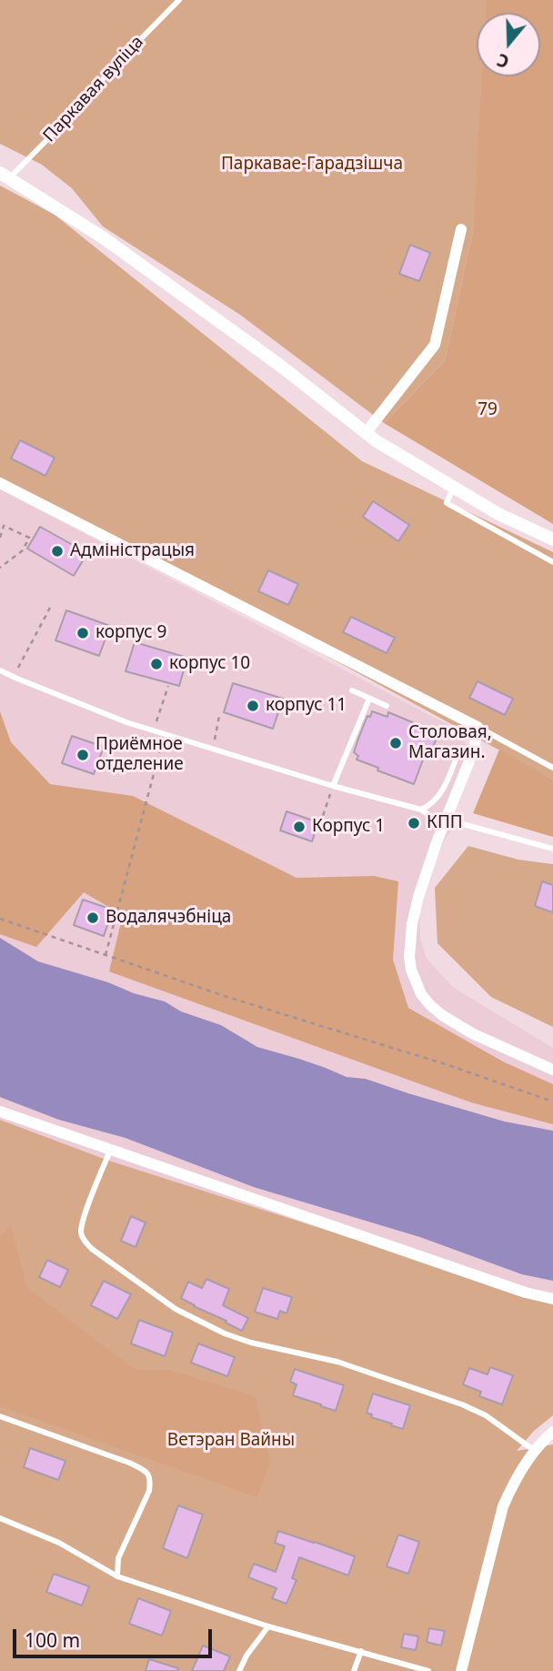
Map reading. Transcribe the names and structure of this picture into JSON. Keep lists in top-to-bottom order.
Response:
{
  "streets": {
    "lane": ["Паркавая вуліца"]
  },
  "parks": ["Паркавае-Гарадзішча", "79", "Ветэран Вайны"],
  "places": [
    "Адміністрацыя",
    "корпус 9",
    "корпус 10",
    "корпус 11",
    "Столовая, Магазин.",
    "Приёмное отделение",
    "КПП",
    "Корпус 1",
    "Водалячэбніца"
  ],
  "scale_bar": "100 m",
  "north": "bottom"
}
